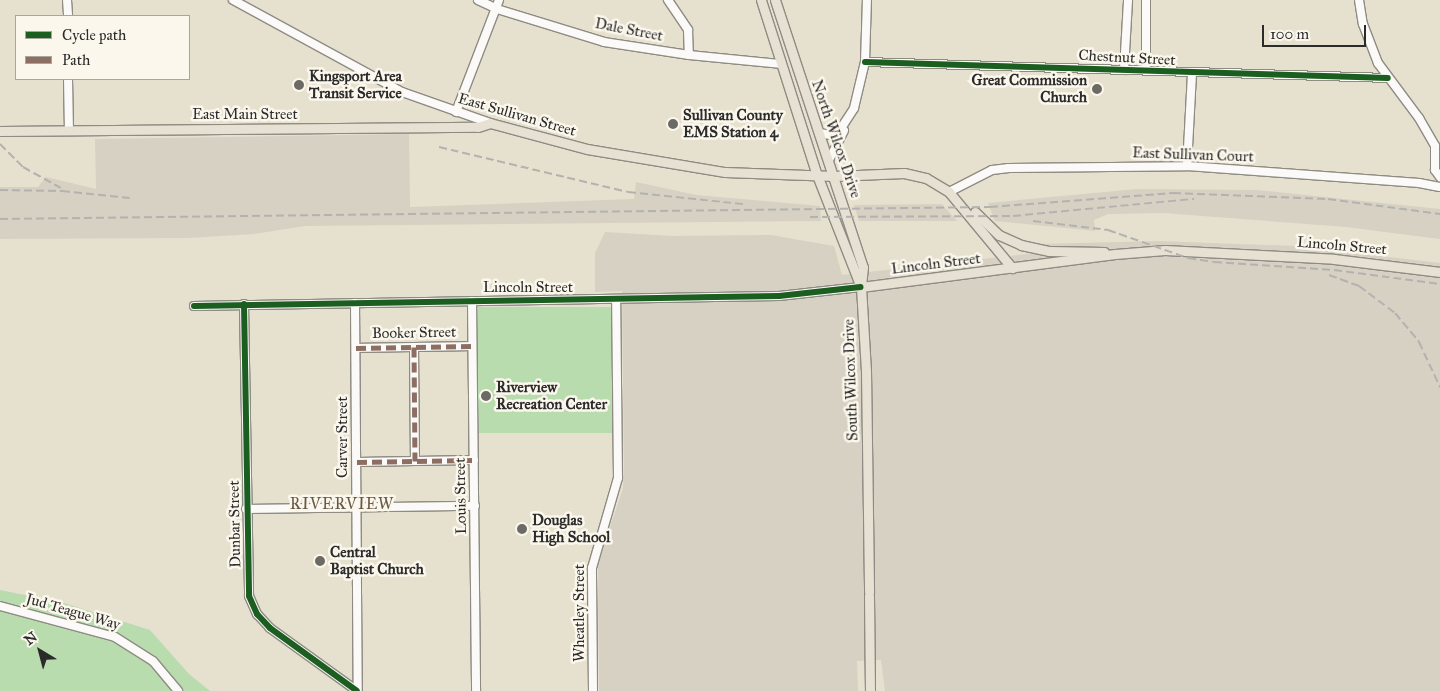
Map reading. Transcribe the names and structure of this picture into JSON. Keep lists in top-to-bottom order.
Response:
{
  "streets": {
    "main road": [
      "East Main Street",
      "East Sullivan Street",
      "North Wilcox Drive",
      "Lincoln Street",
      "South Wilcox Drive"
    ],
    "street": [
      "Dale Street",
      "Chestnut Street",
      "East Sullivan Court",
      "Booker Street",
      "Carver Street",
      "Louis Street",
      "Dunbar Street",
      "Jud Teague Way",
      "Wheatley Street"
    ]
  },
  "crossings": [
    ["Dale Street", "North Wilcox Drive"],
    ["East Main Street", "East Sullivan Street"],
    ["East Sullivan Street", "North Wilcox Drive"],
    ["East Sullivan Street", "South Wilcox Drive"],
    ["North Wilcox Drive", "Lincoln Street"],
    ["North Wilcox Drive", "South Wilcox Drive"],
    ["Lincoln Street", "South Wilcox Drive"],
    ["Lincoln Street", "Carver Street"],
    ["Lincoln Street", "Louis Street"],
    ["Lincoln Street", "Dunbar Street"],
    ["Lincoln Street", "Wheatley Street"],
    ["Booker Street", "Carver Street"],
    ["Booker Street", "Louis Street"],
    ["Carver Street", "Dunbar Street"]
  ],
  "districts": ["RIVERVIEW"],
  "places": [
    "Kingsport Area Transit Service",
    "Great Commission Church",
    "Sullivan County EMS Station 4",
    "Riverview Recreation Center",
    "Douglas High School",
    "Central Baptist Church"
  ],
  "legend": ["Cycle path", "Path"],
  "scale_bar": "100 m",
  "north": "top left"
}
